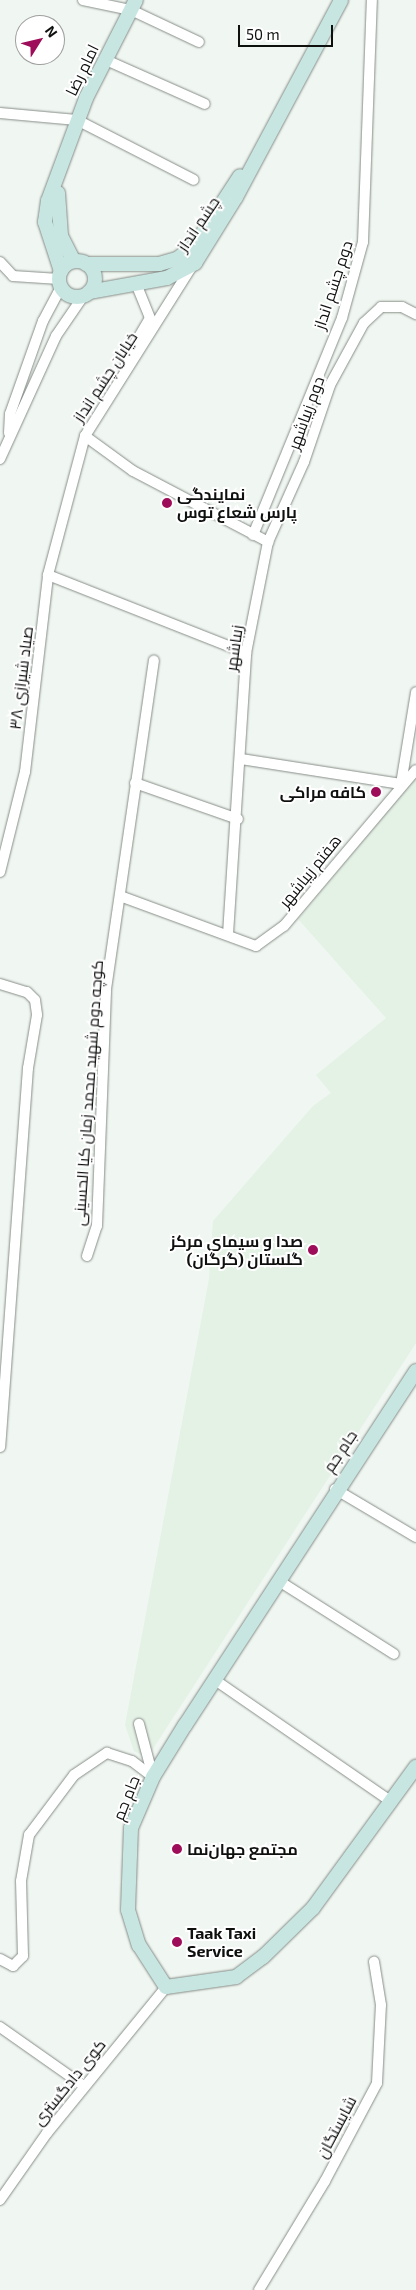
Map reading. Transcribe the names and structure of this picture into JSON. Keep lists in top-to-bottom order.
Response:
{
  "streets": {
    "street": [
      "امام رضا",
      "چشم انداز",
      "دوم چشم انداز",
      "خیابان چشم انداز",
      "دوم زیباشهر",
      "زیباشهر",
      "صیاد شیرازی ۳۸",
      "هفتم زیباشهر",
      "کوچه دوم شهید محمد زمان کیا الحسینی",
      "جام جم",
      "کوی دادگستری",
      "شایستگان"
    ]
  },
  "crossings": [
    ["امام رضا", "چشم انداز"],
    ["چشم انداز", "خیابان چشم انداز"],
    ["خیابان چشم انداز", "صیاد شیرازی ۳۸"],
    ["دوم زیباشهر", "زیباشهر"],
    ["زیباشهر", "هفتم زیباشهر"],
    ["جام جم", "کوی دادگستری"]
  ],
  "places": [
    "نمایندگی پارس شعاع توس",
    "کافه مراکی",
    "صدا و سیمای مرکز گلستان (گرگان)",
    "مجتمع جهان‌نما",
    "Taak Taxi Service"
  ],
  "scale_bar": "50 m",
  "north": "top right"
}
